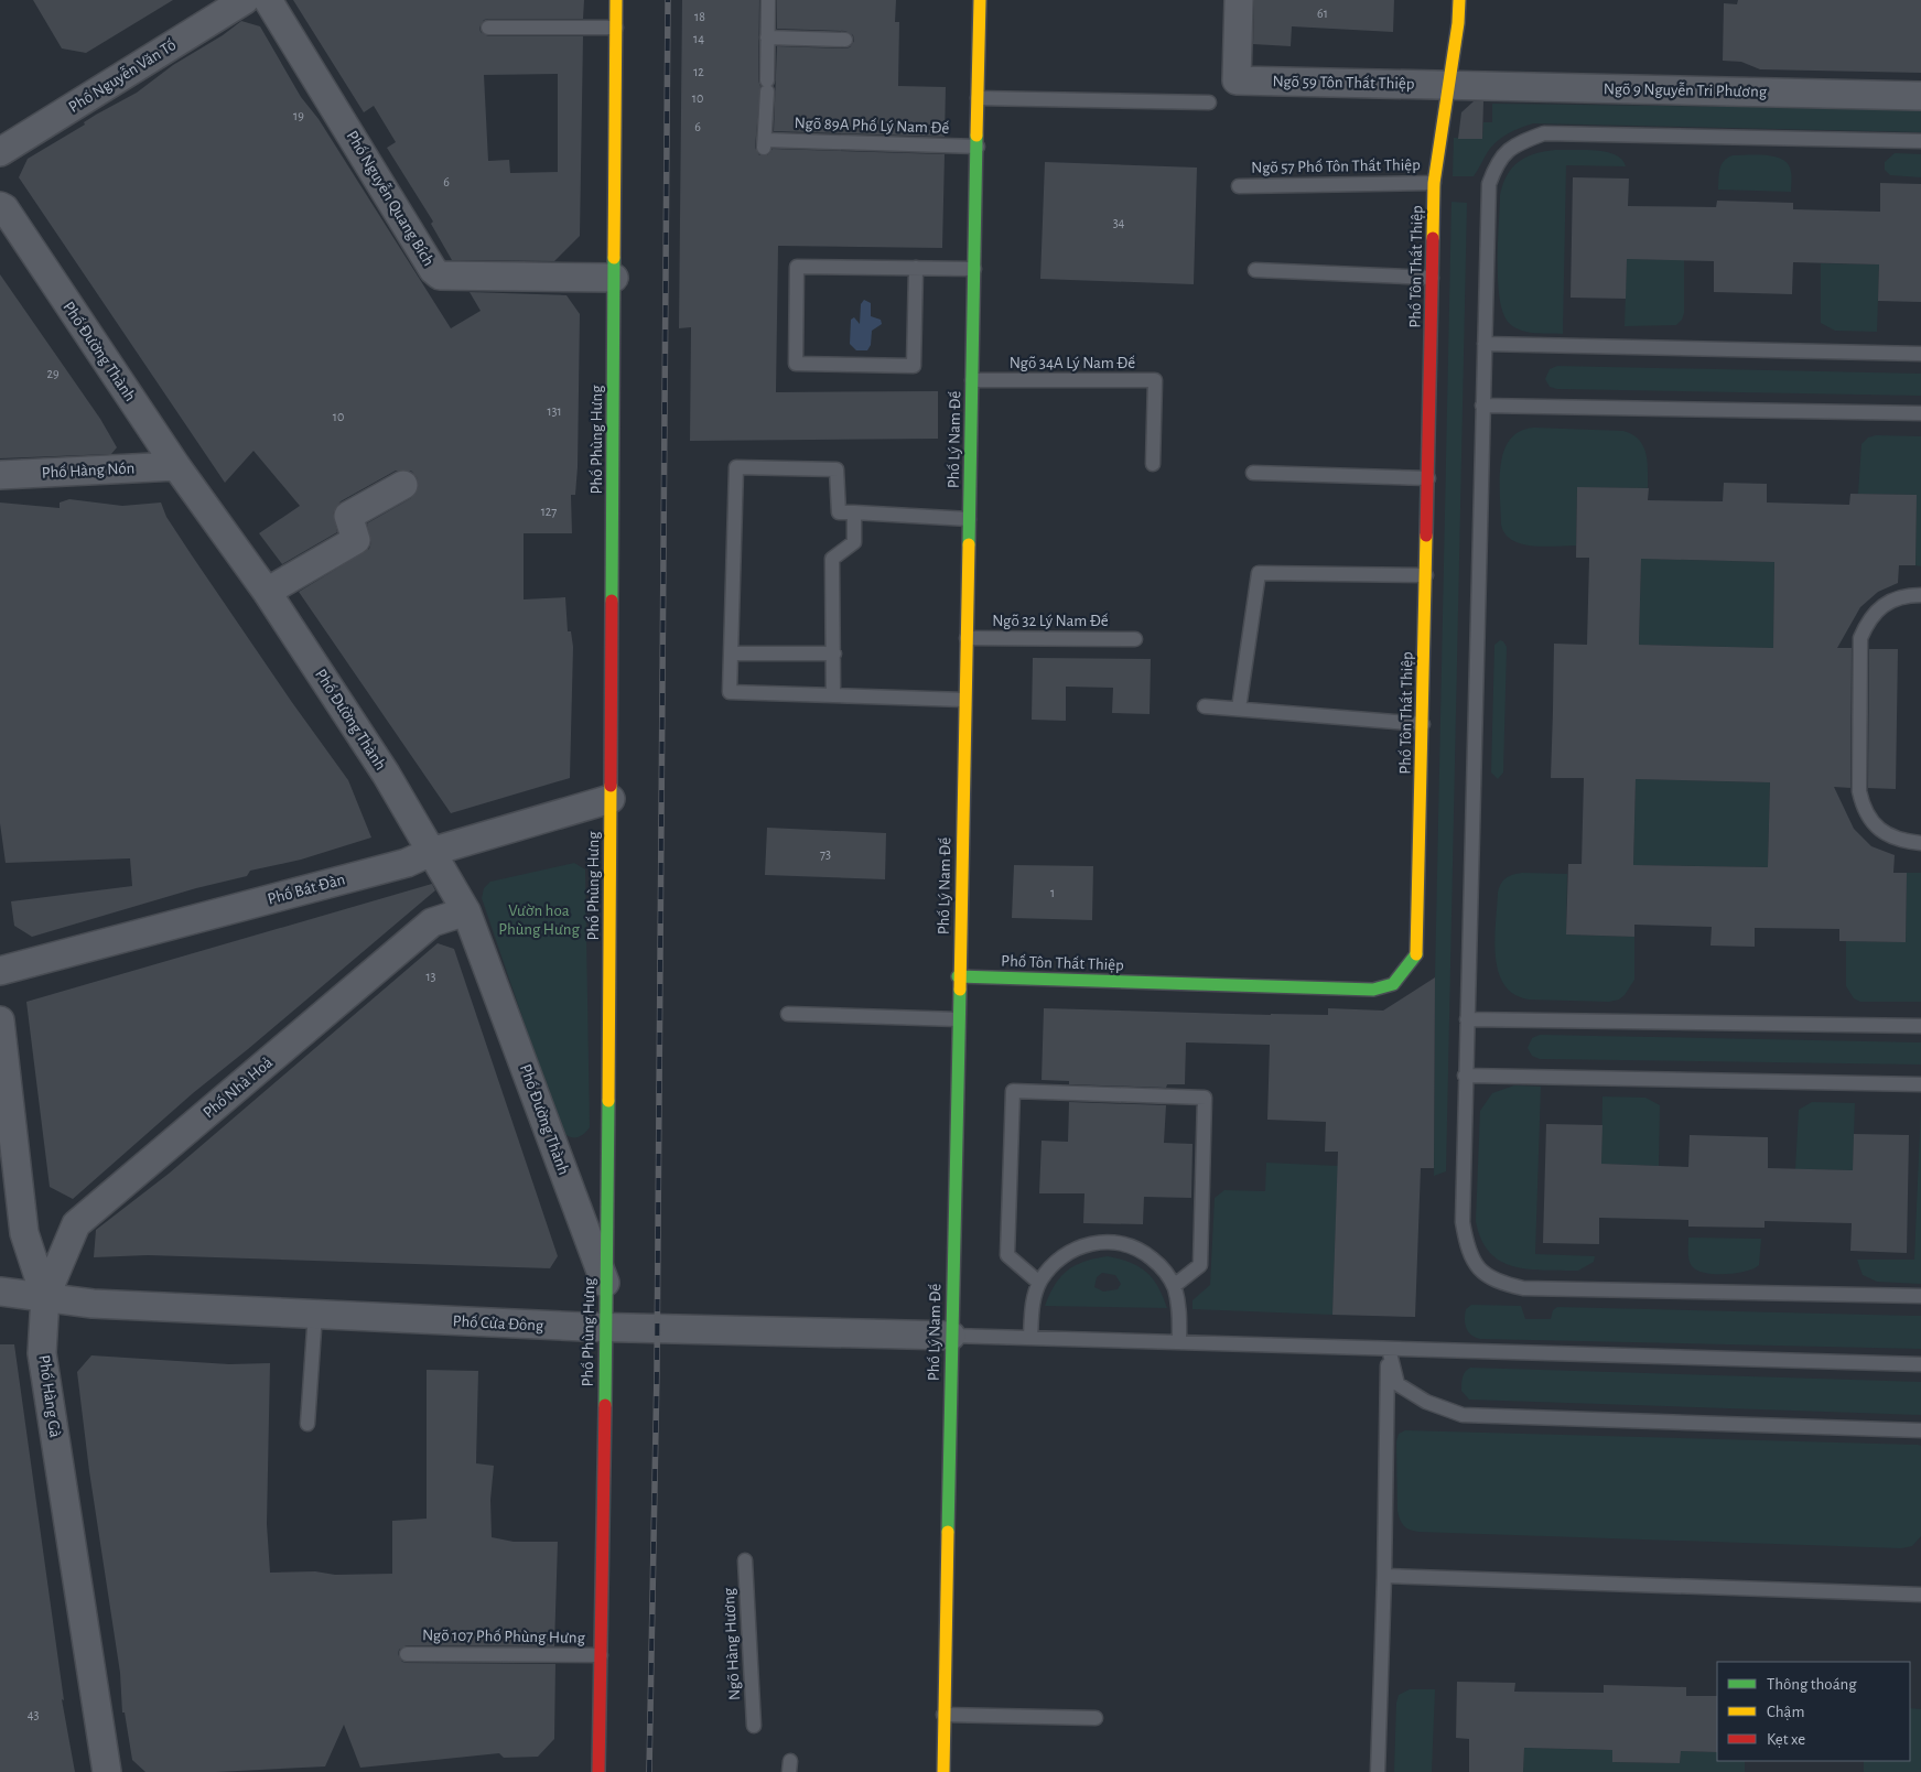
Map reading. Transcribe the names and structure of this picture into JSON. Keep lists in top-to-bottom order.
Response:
{
  "streets": {
    "street": [
      "Phố Nguyễn Văn Tố",
      "Ngõ 59 Tôn Thất Thiệp",
      "Ngõ 9 Nguyễn Tri Phương",
      "Phố Nguyễn Quang Bích",
      "Phố Tôn Thất Thiệp",
      "Phố Đường Thành",
      "Phố Phùng Hưng",
      "Phố Lý Nam Đế",
      "Phố Hàng Nón",
      "Phố Bát Đàn",
      "Phố Nhà Hoả",
      "Phố Cửa Đông",
      "Phố Hàng Gà"
    ],
    "lane": [
      "Ngõ 89A Phố Lý Nam Đế",
      "Ngõ 57 Phố Tôn Thất Thiệp",
      "Ngõ 34A Lý Nam Đế",
      "Ngõ 32 Lý Nam Đế",
      "Ngõ 107 Phố Phùng Hưng",
      "Ngõ Hàng Hương"
    ]
  },
  "crossings": [
    ["Ngõ 59 Tôn Thất Thiệp", "Ngõ 9 Nguyễn Tri Phương"],
    ["Ngõ 59 Tôn Thất Thiệp", "Phố Tôn Thất Thiệp"],
    ["Ngõ 9 Nguyễn Tri Phương", "Phố Tôn Thất Thiệp"],
    ["Ngõ 89A Phố Lý Nam Đế", "Phố Lý Nam Đế"],
    ["Ngõ 57 Phố Tôn Thất Thiệp", "Phố Tôn Thất Thiệp"],
    ["Phố Nguyễn Quang Bích", "Phố Phùng Hưng"],
    ["Phố Tôn Thất Thiệp", "Phố Lý Nam Đế"],
    ["Phố Đường Thành", "Phố Phùng Hưng"],
    ["Phố Đường Thành", "Phố Hàng Nón"],
    ["Phố Đường Thành", "Phố Bát Đàn"],
    ["Phố Đường Thành", "Phố Nhà Hoả"],
    ["Ngõ 34A Lý Nam Đế", "Phố Lý Nam Đế"],
    ["Phố Phùng Hưng", "Phố Bát Đàn"],
    ["Phố Phùng Hưng", "Phố Cửa Đông"],
    ["Phố Phùng Hưng", "Ngõ 107 Phố Phùng Hưng"],
    ["Phố Lý Nam Đế", "Ngõ 32 Lý Nam Đế"],
    ["Phố Lý Nam Đế", "Phố Cửa Đông"],
    ["Phố Nhà Hoả", "Phố Cửa Đông"],
    ["Phố Nhà Hoả", "Phố Hàng Gà"],
    ["Phố Cửa Đông", "Phố Hàng Gà"]
  ],
  "parks": ["Vườn hoa Phùng Hưng"],
  "house_numbers": [
    "61",
    "18",
    "14",
    "12",
    "10",
    "19",
    "6",
    "6",
    "34",
    "29",
    "131",
    "10",
    "127",
    "73",
    "1",
    "13",
    "43"
  ],
  "legend": ["Thông thoáng", "Chậm", "Kẹt xe"]
}
